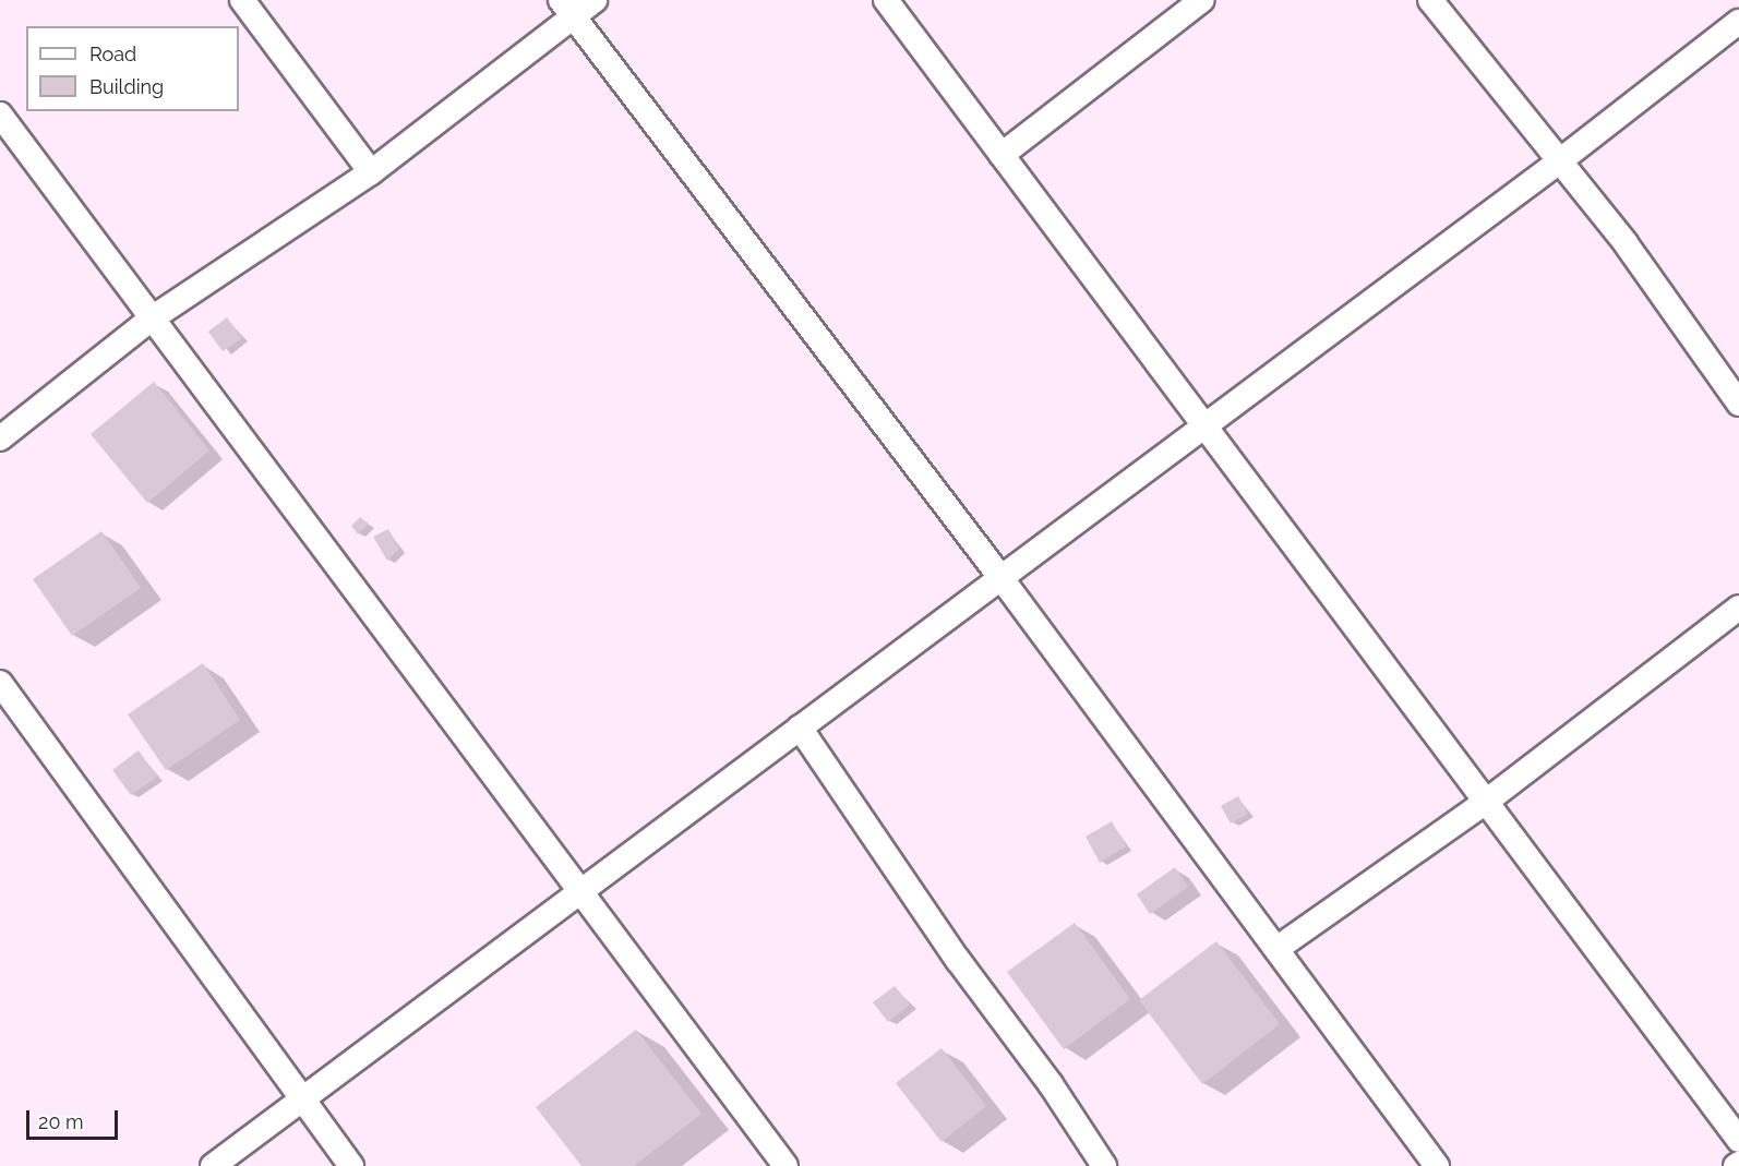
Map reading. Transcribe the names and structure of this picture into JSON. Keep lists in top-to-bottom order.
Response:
{
  "legend": ["Road", "Building"],
  "scale_bar": "20 m"
}
